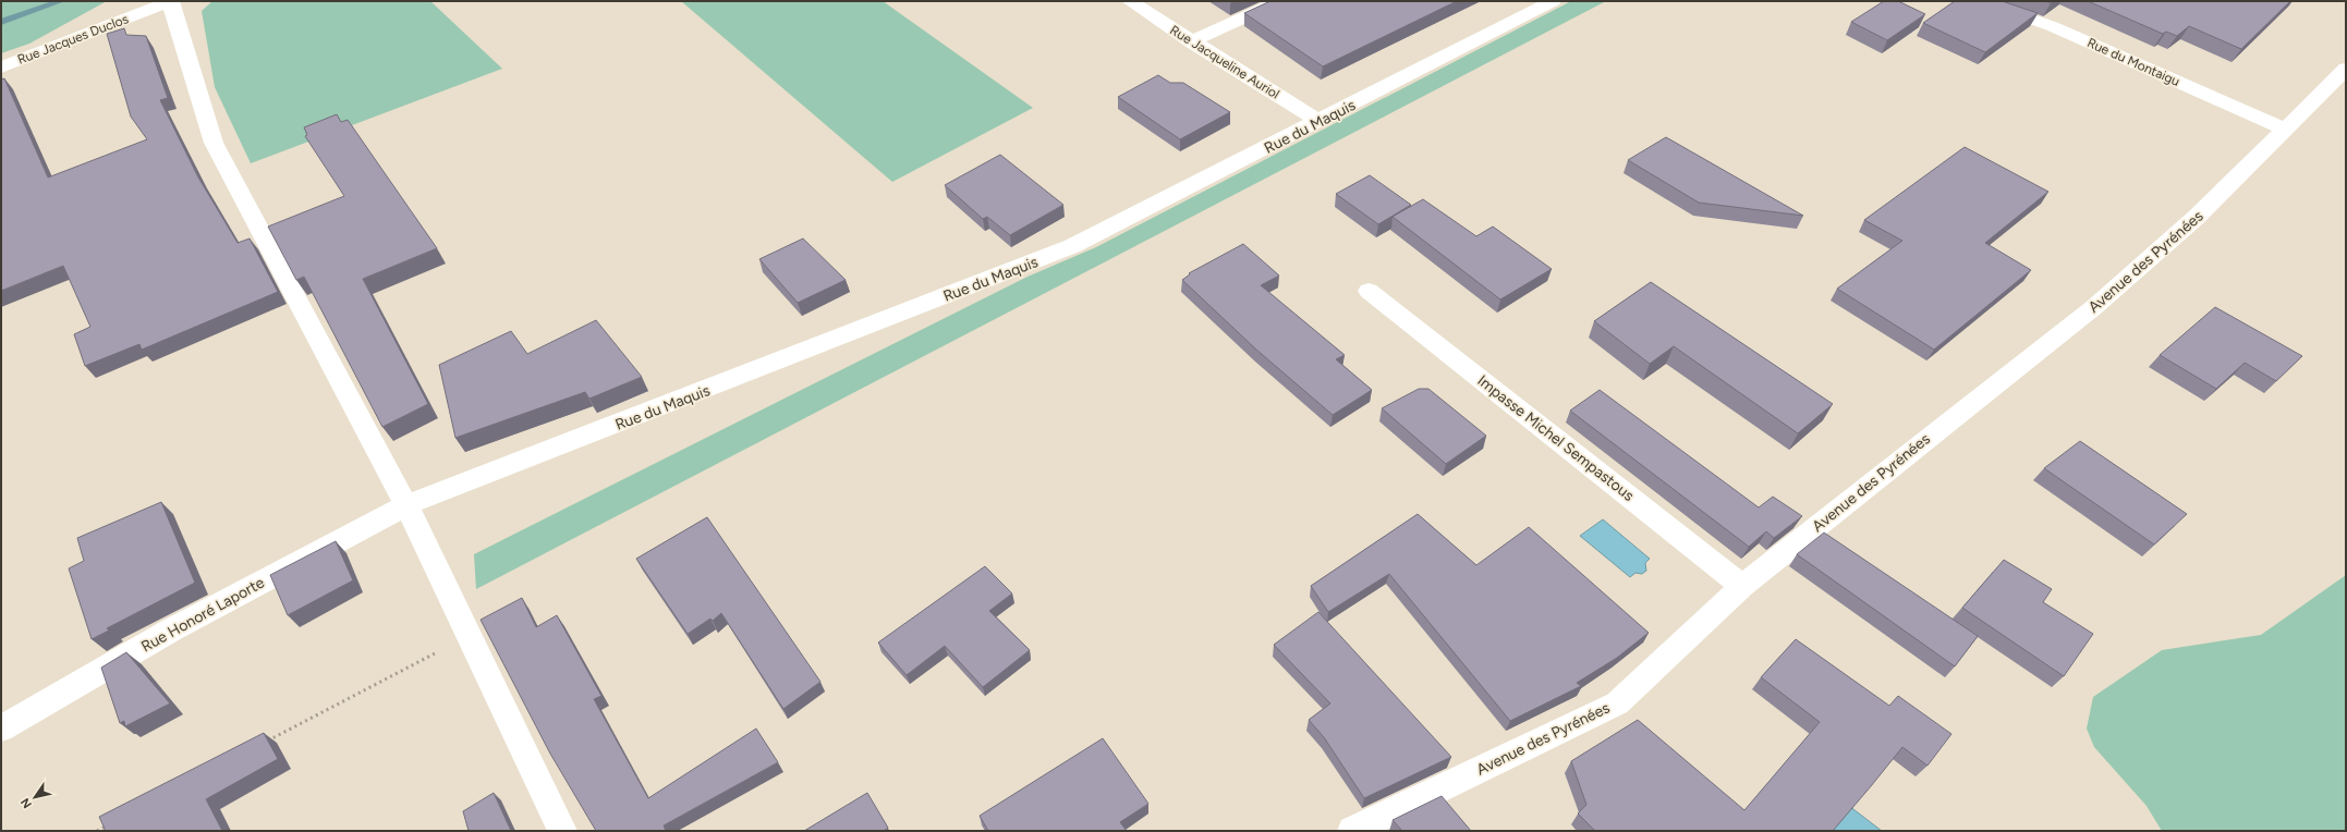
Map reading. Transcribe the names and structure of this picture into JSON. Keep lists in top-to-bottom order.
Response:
{
  "streets": {
    "street": [
      "Rue Jacques Duclos",
      "Rue Jacqueline Auriol",
      "Rue du Montaigu",
      "Rue du Maquis",
      "Avenue des Pyrénées",
      "Impasse Michel Sempastous",
      "Rue Honoré Laporte"
    ]
  },
  "crossings": [
    ["Rue Jacqueline Auriol", "Rue du Maquis"],
    ["Rue du Montaigu", "Avenue des Pyrénées"],
    ["Rue du Maquis", "Rue Honoré Laporte"],
    ["Avenue des Pyrénées", "Impasse Michel Sempastous"]
  ],
  "north": "bottom left"
}
